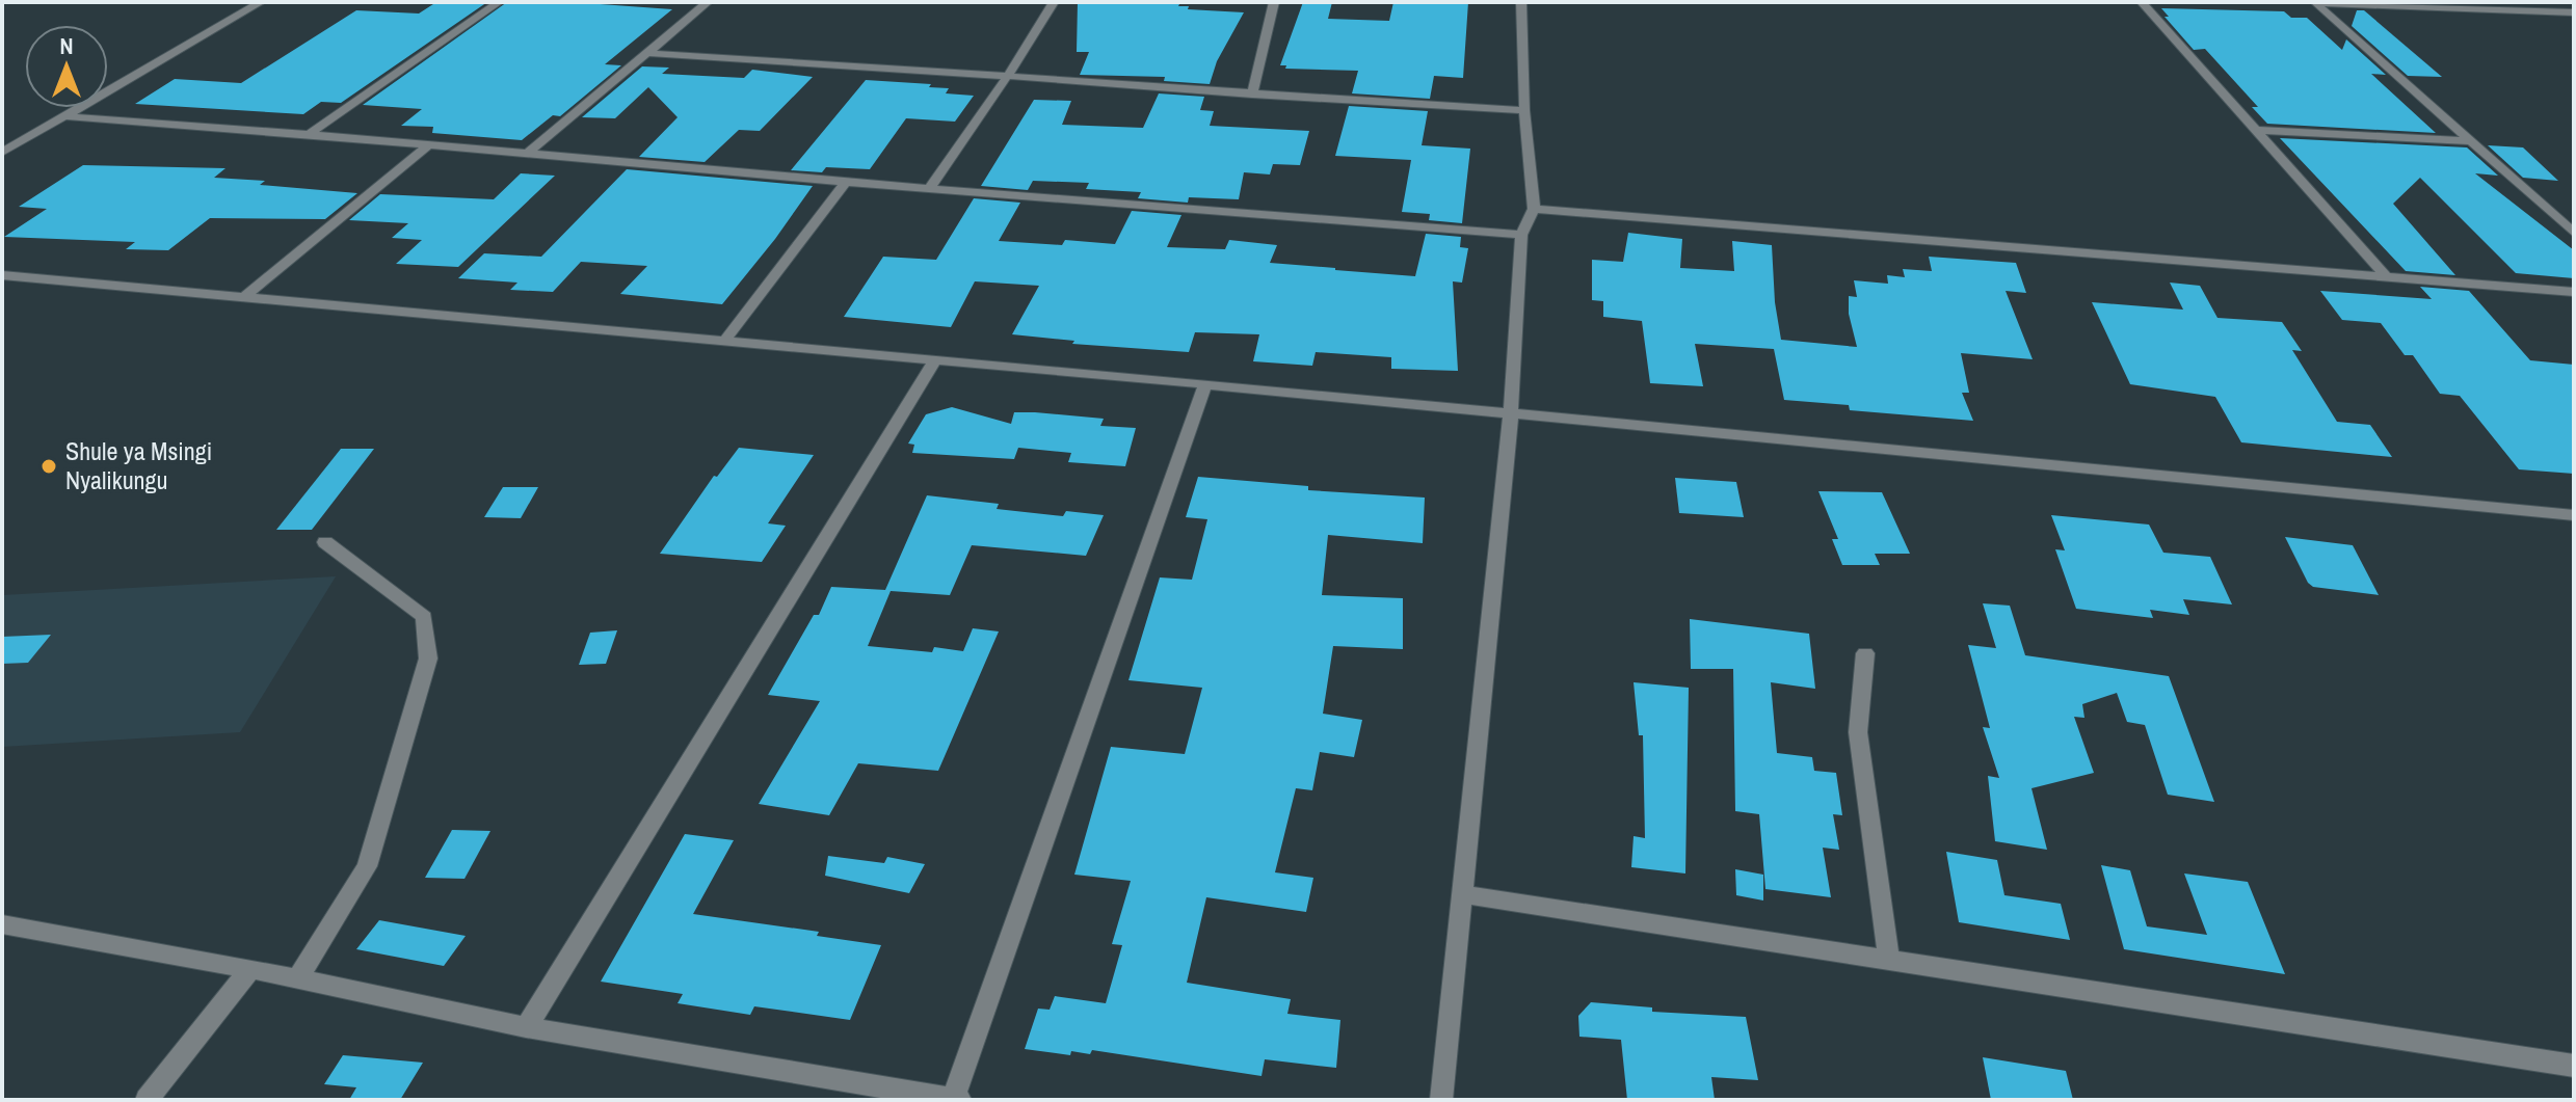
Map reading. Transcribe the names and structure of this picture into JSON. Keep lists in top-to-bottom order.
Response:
{
  "places": ["Shule ya Msingi Nyalikungu"],
  "north": "top"
}
